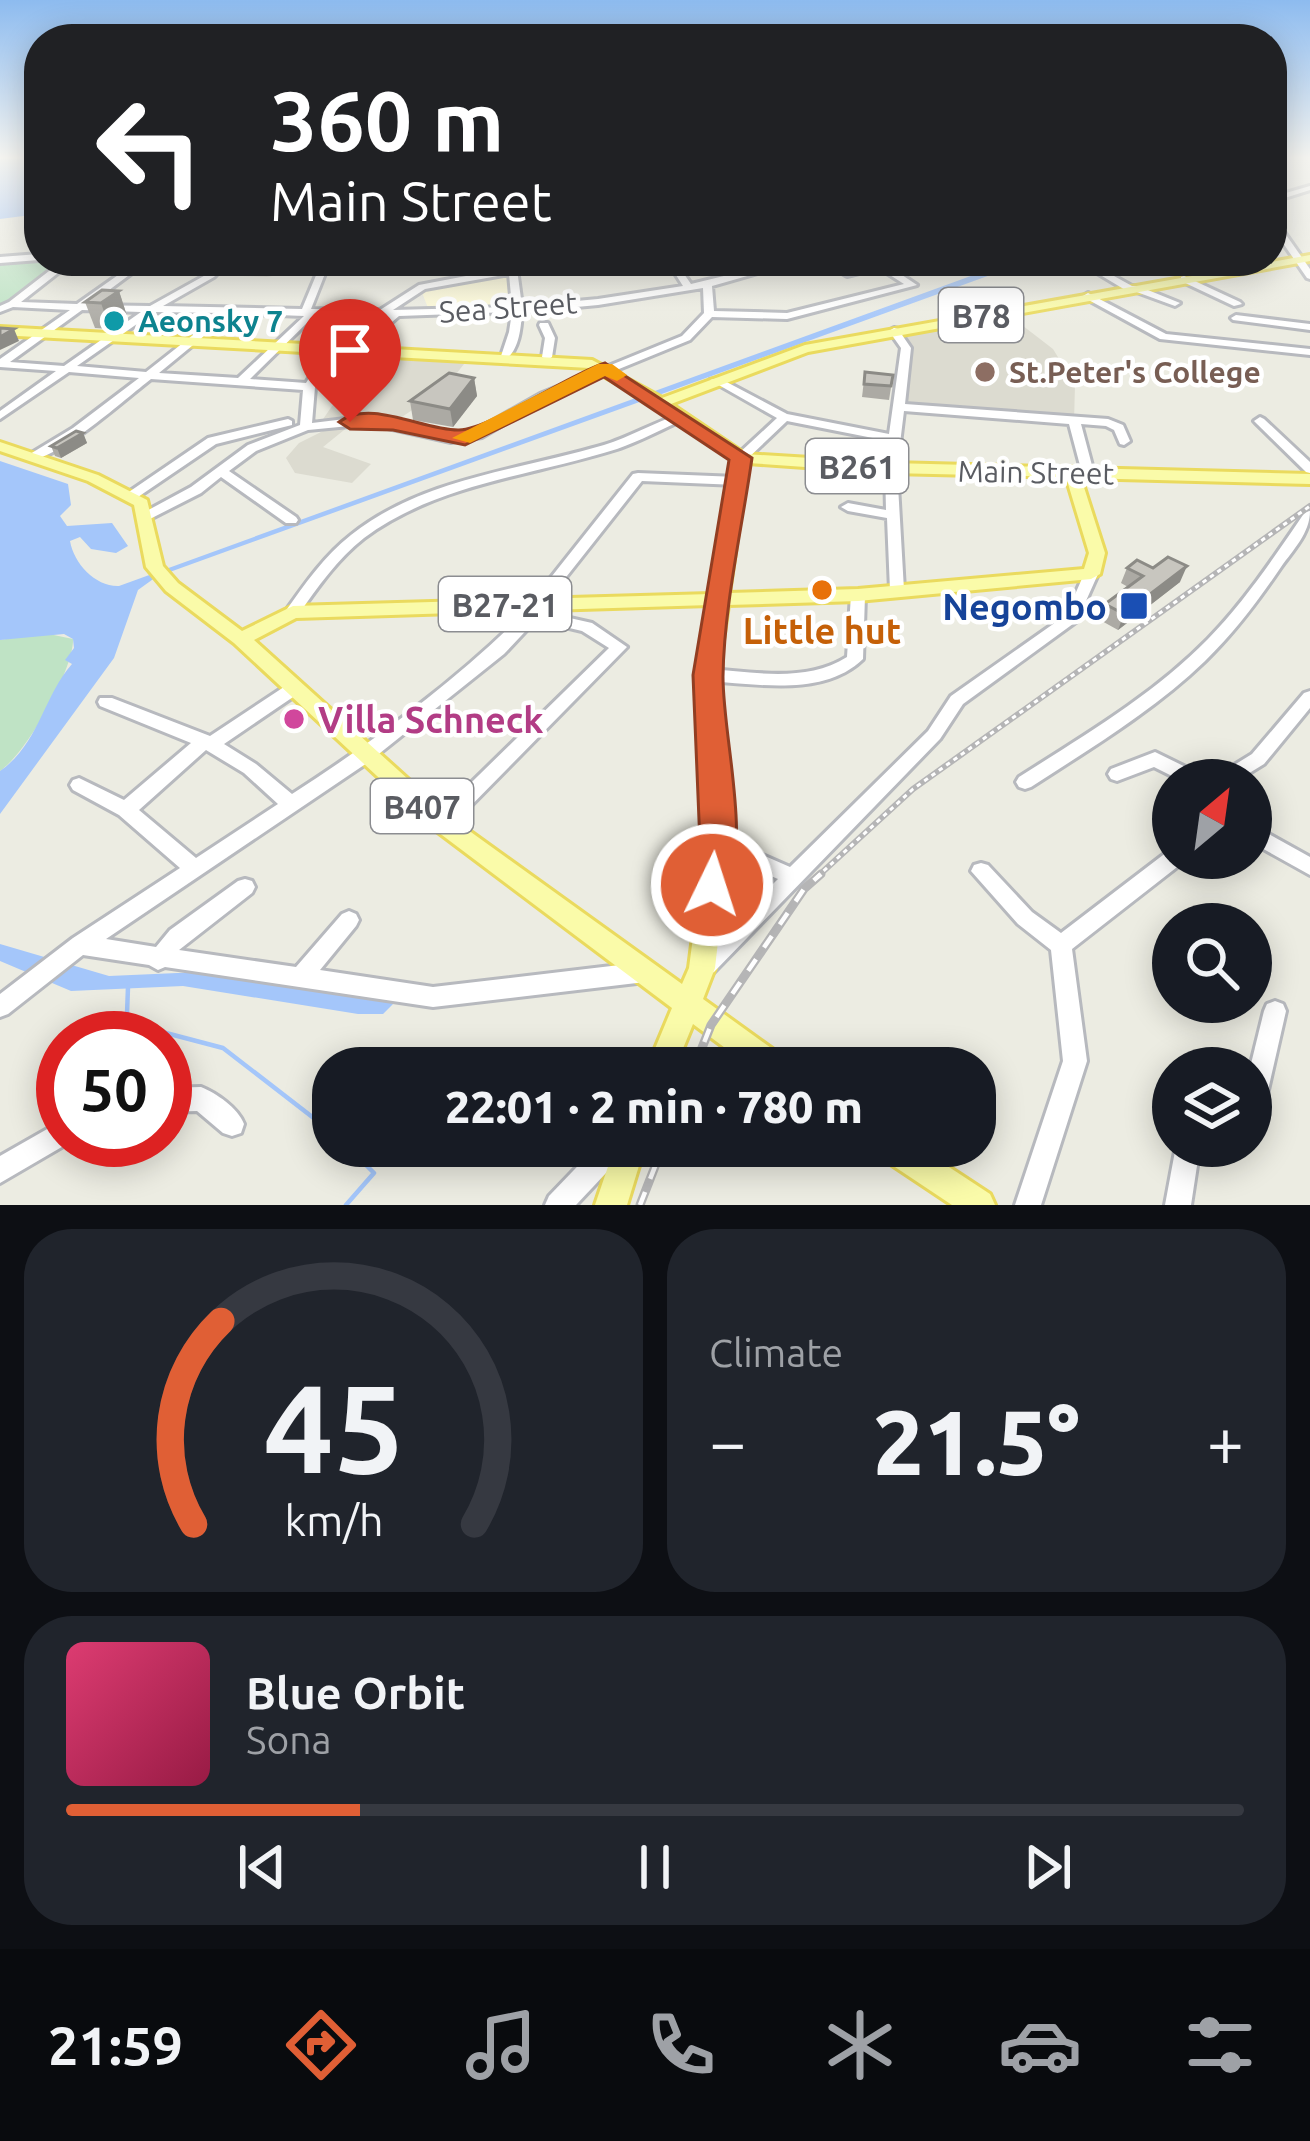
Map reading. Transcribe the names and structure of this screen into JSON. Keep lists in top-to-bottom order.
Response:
{
  "streets": {
    "main road": [
      "B78",
      "B261",
      "Main Street",
      "B27-21",
      "B407"
    ],
    "street": ["Sea Street"]
  },
  "crossings": [
    ["B27-21", "B407"]
  ],
  "places": {
    "other": [
      "Aeonsky 7",
      "St.Peter's College",
      "Little hut",
      "Villa Schneck"
    ],
    "transit": ["Negombo"]
  },
  "north": "top right",
  "page": {
    "turn": ["360 m", "Main Street"],
    "limit": "50",
    "trip": "22:01 · 2 min · 780 m",
    "tile": "Climate",
    "heat": ["−", "21.5°", "+"],
    "song": ["Blue Orbit", "Sona"],
    "tabs": "21:59",
    "gauge": ["45", "km/h"]
  }
}
